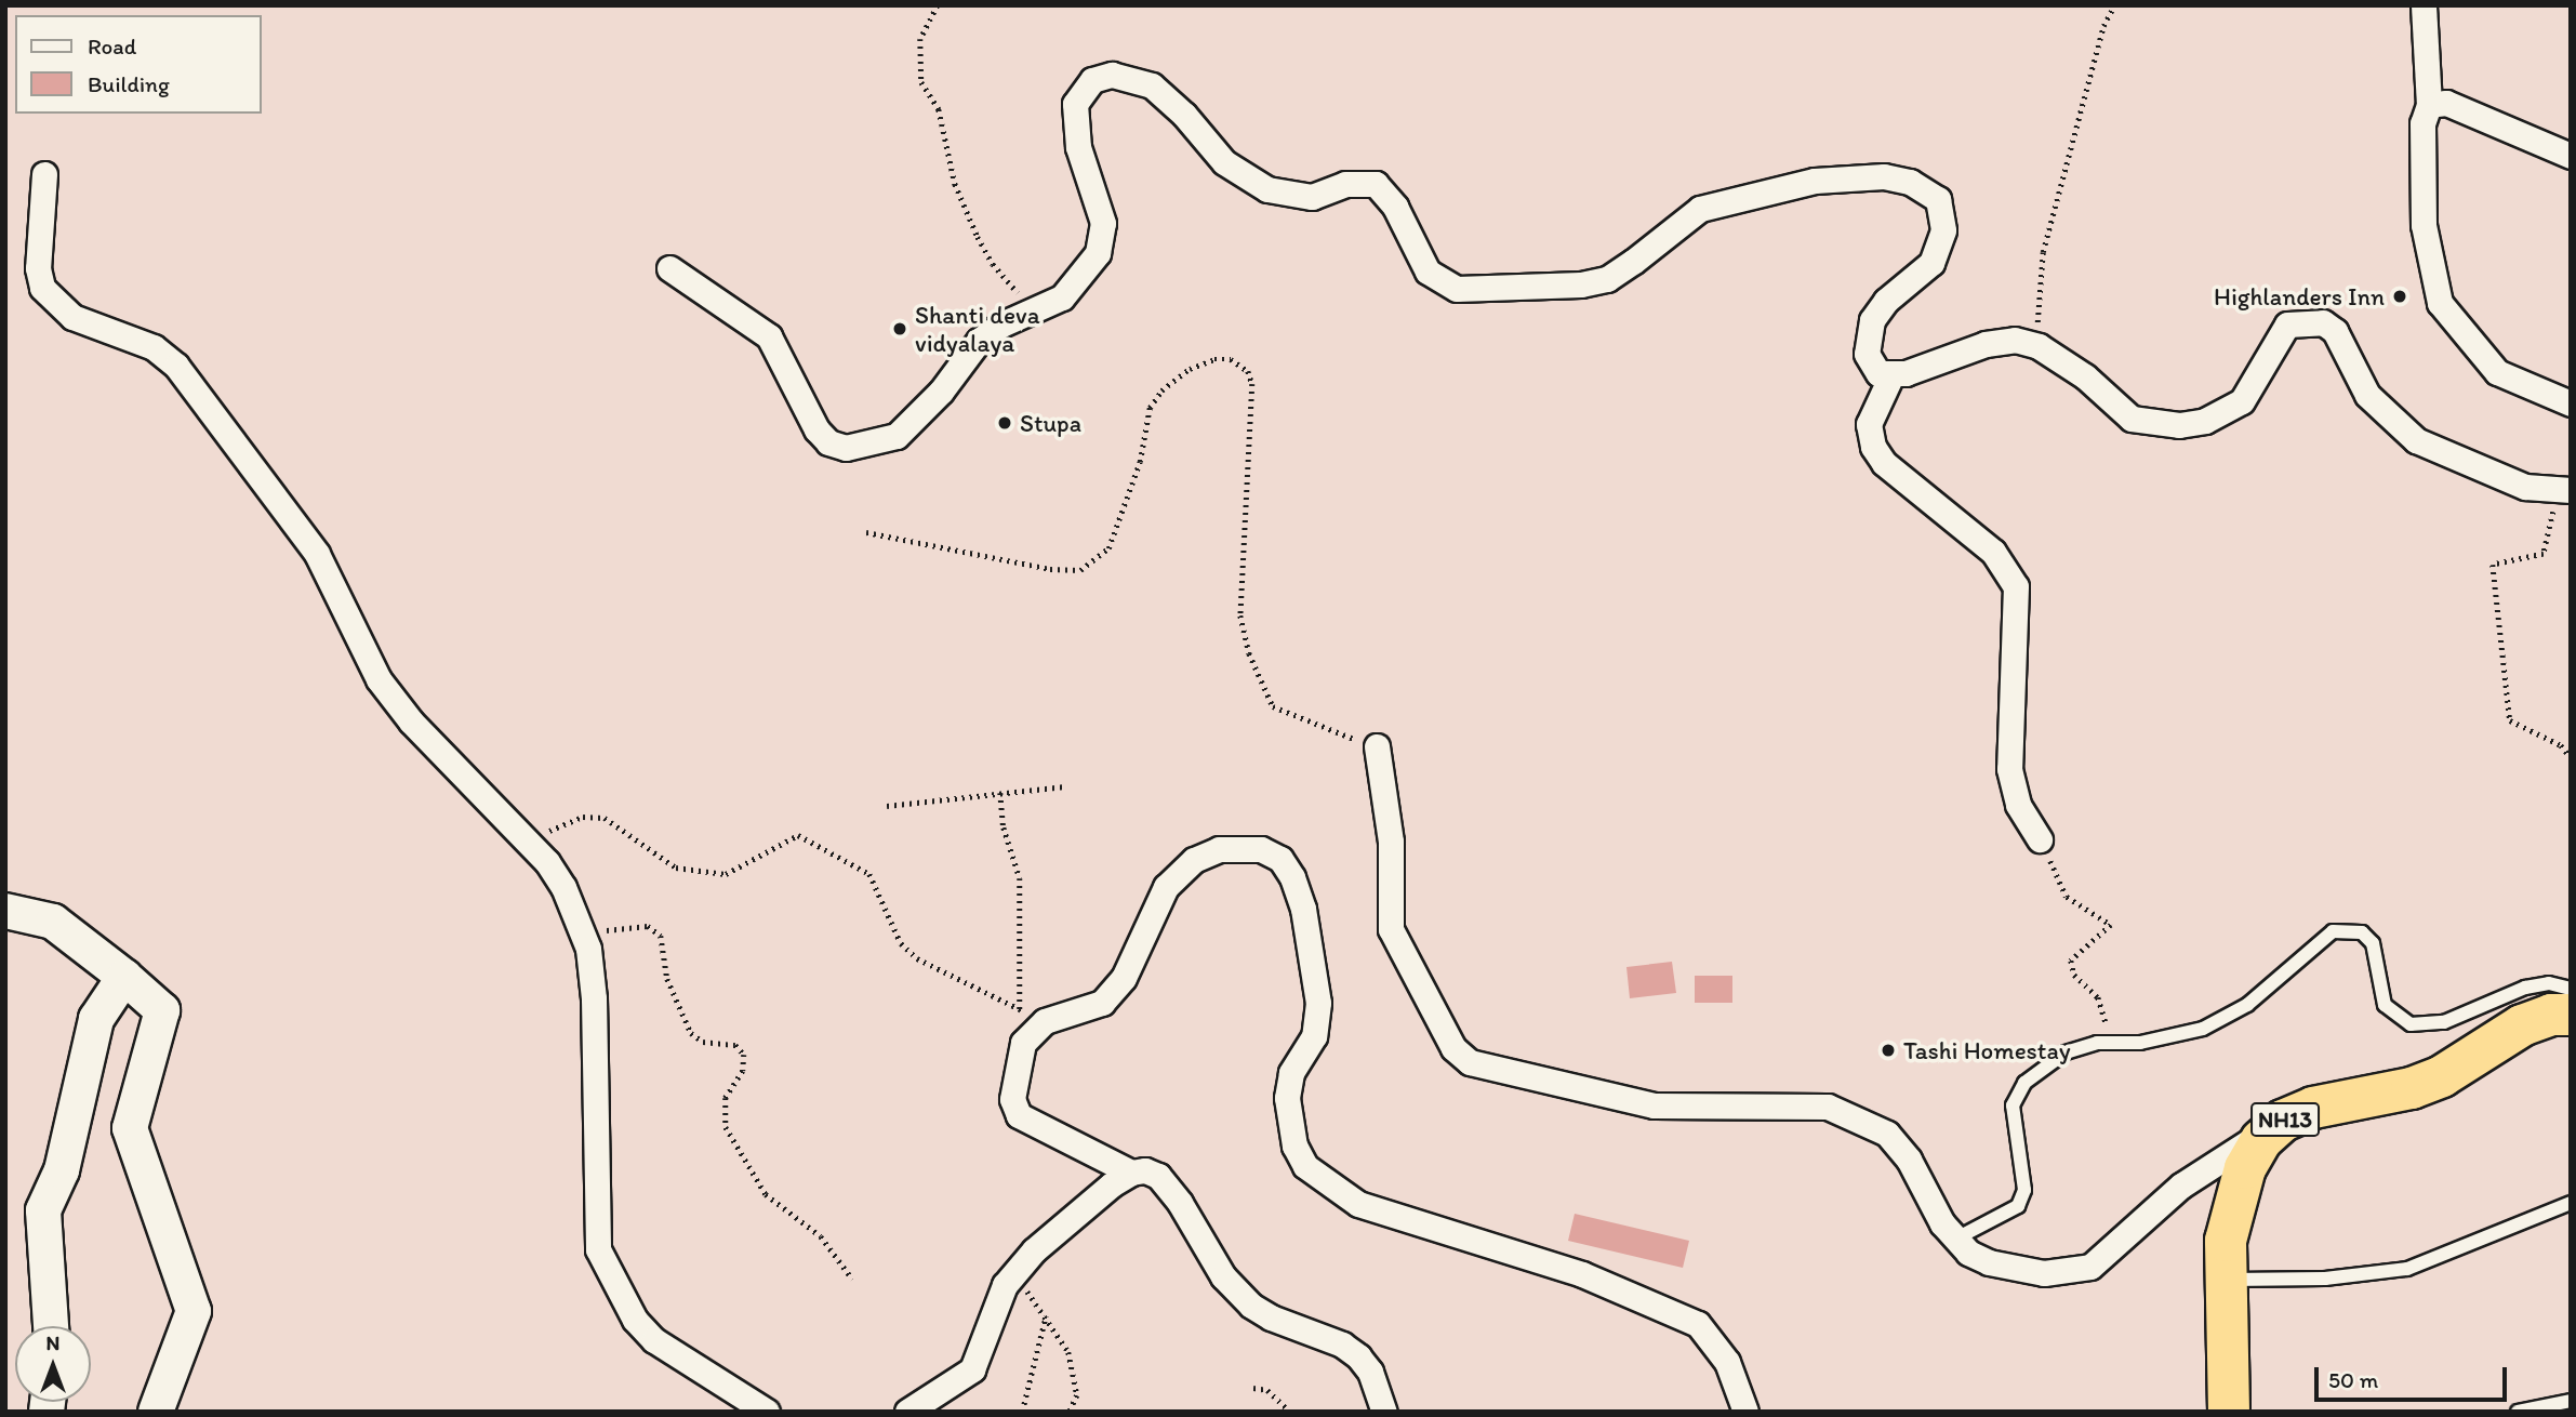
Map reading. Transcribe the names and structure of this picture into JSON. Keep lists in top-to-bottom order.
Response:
{
  "streets": {
    "highway": ["NH13"]
  },
  "places": [
    "Highlanders Inn",
    "Shanti deva vidyalaya",
    "Stupa",
    "Tashi Homestay"
  ],
  "legend": ["Road", "Building"],
  "scale_bar": "50 m",
  "north": "top"
}
